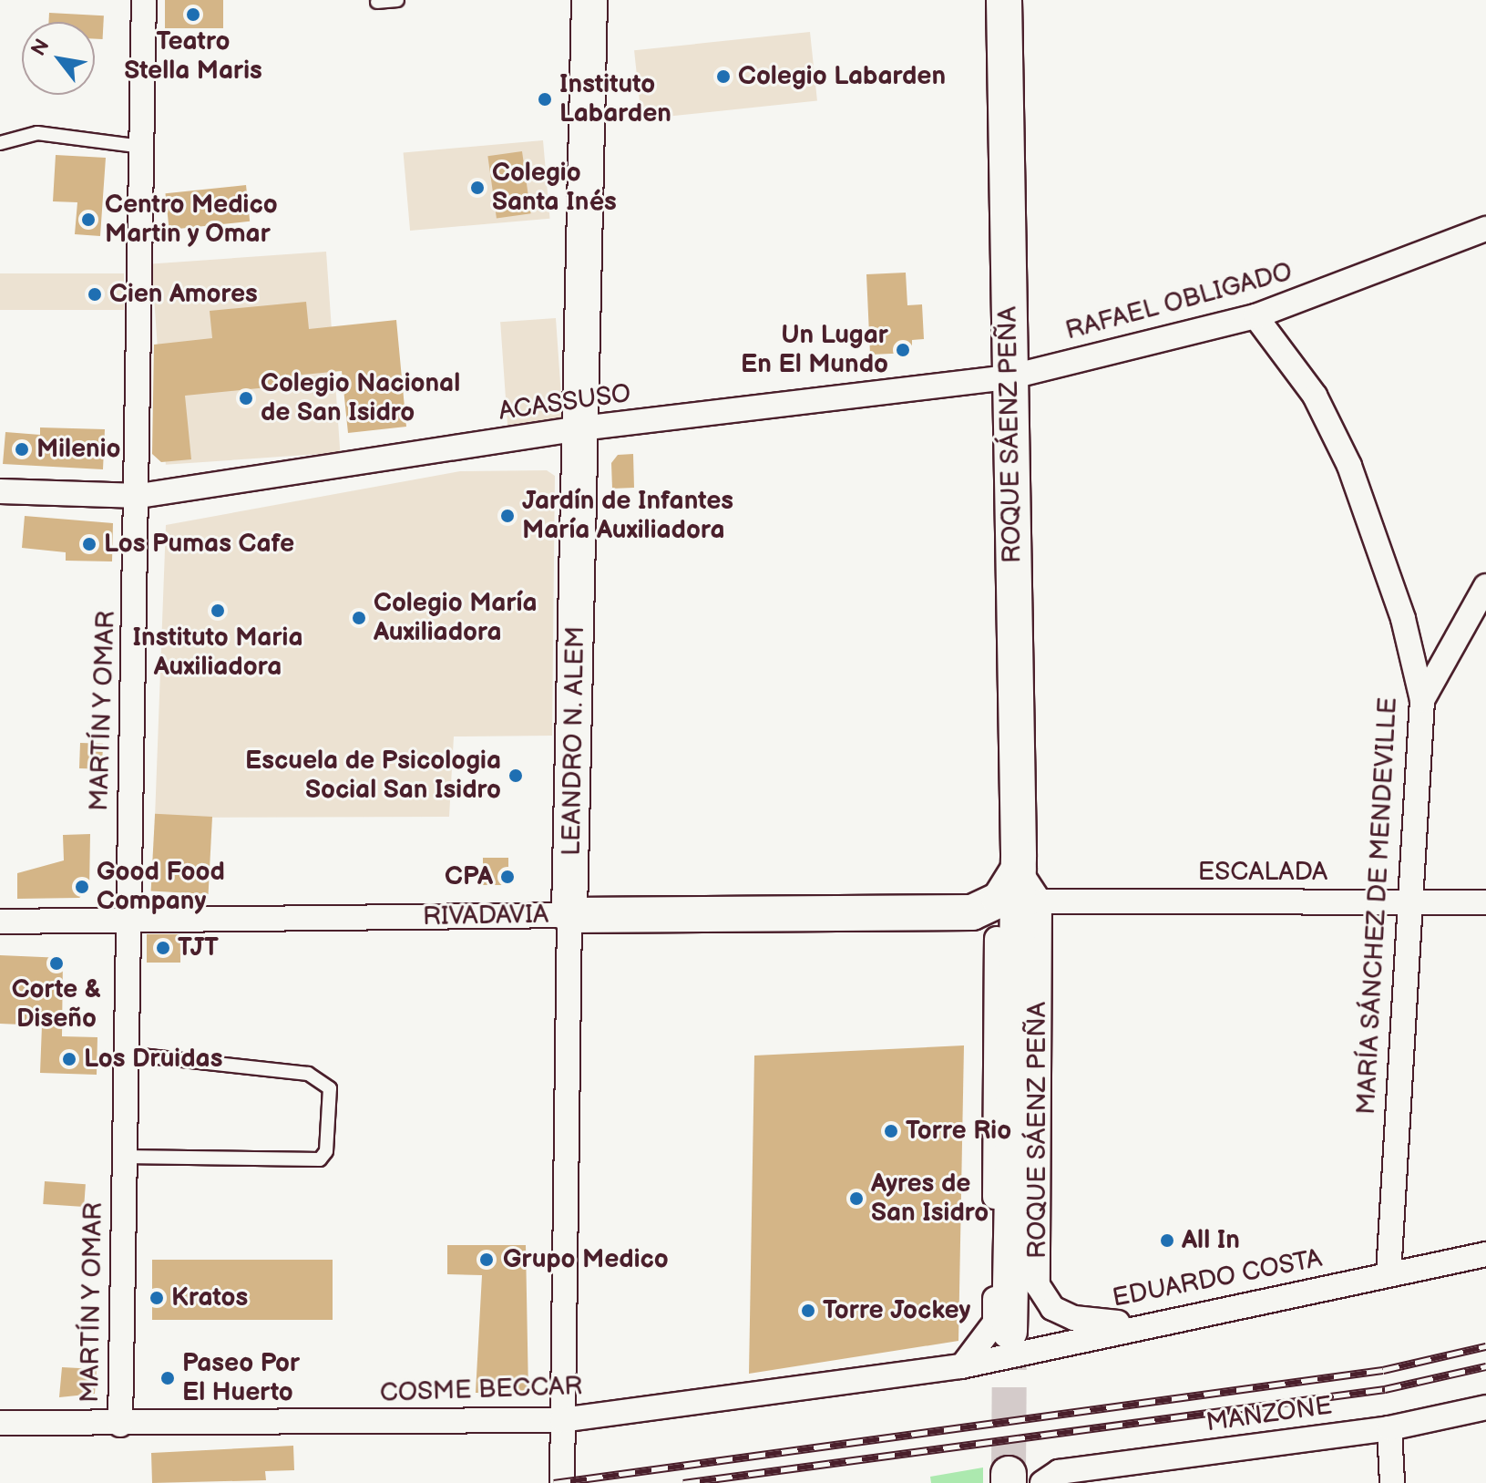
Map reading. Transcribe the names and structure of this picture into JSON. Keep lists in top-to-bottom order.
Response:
{
  "streets": {
    "main road": ["ROQUE SÁENZ PEÑA", "LEANDRO N. ALEM", "RIVADAVIA"],
    "street": [
      "RAFAEL OBLIGADO",
      "ACASSUSO",
      "MARTÍN Y OMAR",
      "ESCALADA",
      "MARÍA SÁNCHEZ DE MENDEVILLE",
      "EDUARDO COSTA",
      "COSME BECCAR",
      "MANZONE"
    ]
  },
  "crossings": [
    ["RAFAEL OBLIGADO", "ACASSUSO"],
    ["RAFAEL OBLIGADO", "ROQUE SÁENZ PEÑA"],
    ["RAFAEL OBLIGADO", "MARÍA SÁNCHEZ DE MENDEVILLE"],
    ["ACASSUSO", "ROQUE SÁENZ PEÑA"],
    ["ACASSUSO", "MARTÍN Y OMAR"],
    ["ACASSUSO", "LEANDRO N. ALEM"],
    ["ROQUE SÁENZ PEÑA", "ESCALADA"],
    ["ROQUE SÁENZ PEÑA", "EDUARDO COSTA"],
    ["ROQUE SÁENZ PEÑA", "COSME BECCAR"],
    ["MARTÍN Y OMAR", "RIVADAVIA"],
    ["MARTÍN Y OMAR", "COSME BECCAR"],
    ["LEANDRO N. ALEM", "RIVADAVIA"],
    ["LEANDRO N. ALEM", "COSME BECCAR"],
    ["ESCALADA", "MARÍA SÁNCHEZ DE MENDEVILLE"],
    ["MARÍA SÁNCHEZ DE MENDEVILLE", "EDUARDO COSTA"],
    ["EDUARDO COSTA", "COSME BECCAR"]
  ],
  "places": [
    "Teatro Stella Maris",
    "Colegio Labarden",
    "Instituto Labarden",
    "Colegio Santa Inés",
    "Centro Medico Martin y Omar",
    "Cien Amores",
    "Un Lugar En El Mundo",
    "Colegio Nacional de San Isidro",
    "Milenio",
    "Jardín de Infantes María Auxiliadora",
    "Los Pumas Cafe",
    "Instituto Maria Auxiliadora",
    "Colegio María Auxiliadora",
    "Escuela de Psicologia Social San Isidro",
    "CPA",
    "Good Food Company",
    "TJT",
    "Corte & Diseño",
    "Los Druidas",
    "Torre Rio",
    "Ayres de San Isidro",
    "All In",
    "Grupo Medico",
    "Kratos",
    "Torre Jockey",
    "Paseo Por El Huerto"
  ],
  "north": "top left"
}
